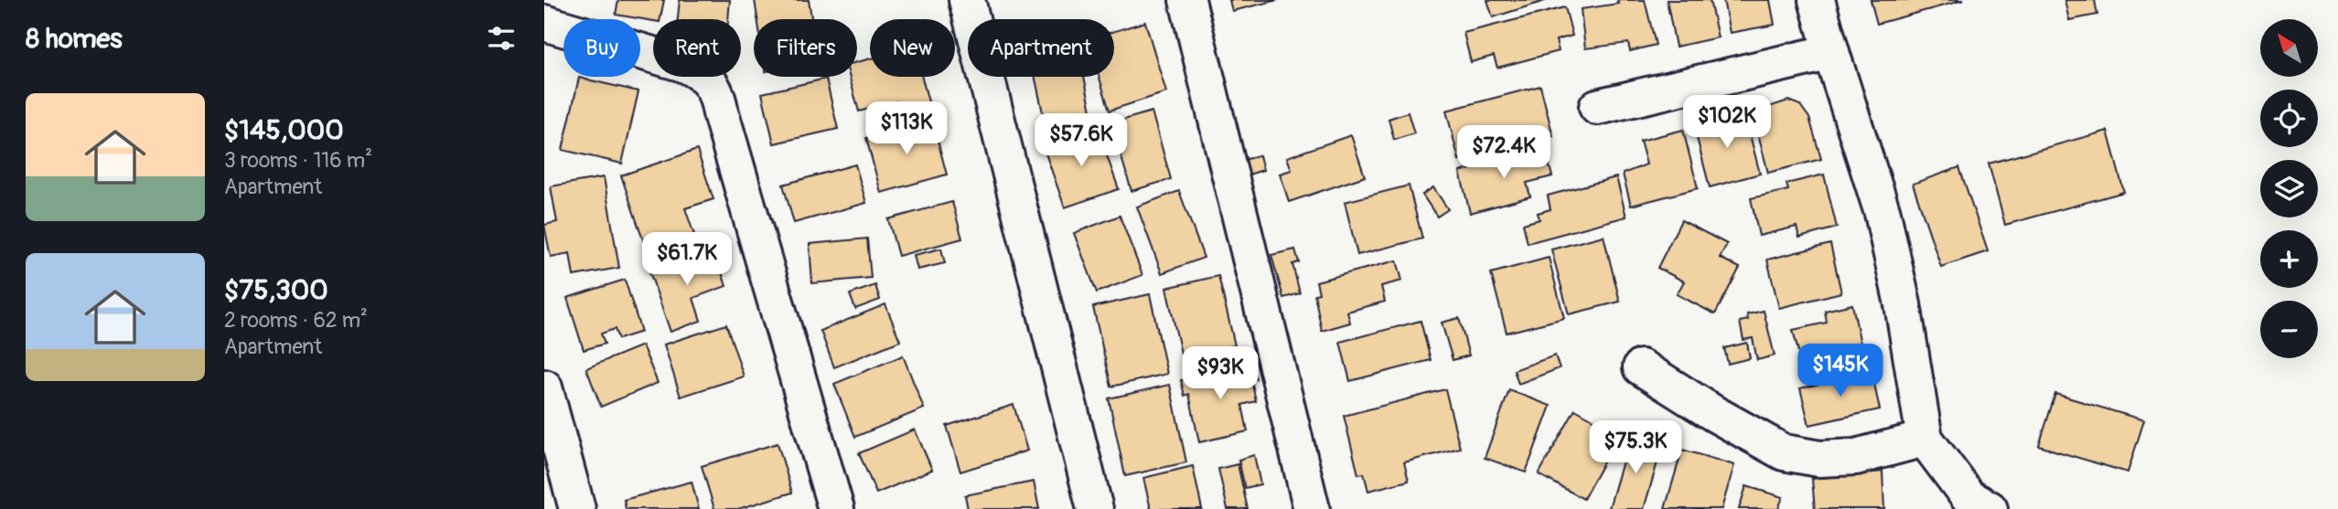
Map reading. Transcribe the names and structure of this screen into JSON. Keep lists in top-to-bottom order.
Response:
{
  "north": "top left",
  "page": {
    "heading": "8 homes",
    "map_buttons": ["+", "−"],
    "chip": [
      "Buy",
      "Rent",
      "Filters",
      "New",
      "Apartment"
    ],
    "list": [
      {
        "name": "$145,000",
        "note": "3 rooms · 116 m² · Apartment"
      },
      {
        "name": "$75,300",
        "note": "2 rooms · 62 m² · Apartment"
      }
    ],
    "price": [
      "$102K",
      "$113K",
      "$57.6K",
      "$72.4K",
      "$61.7K",
      "$145K",
      "$93K",
      "$75.3K"
    ]
  }
}
